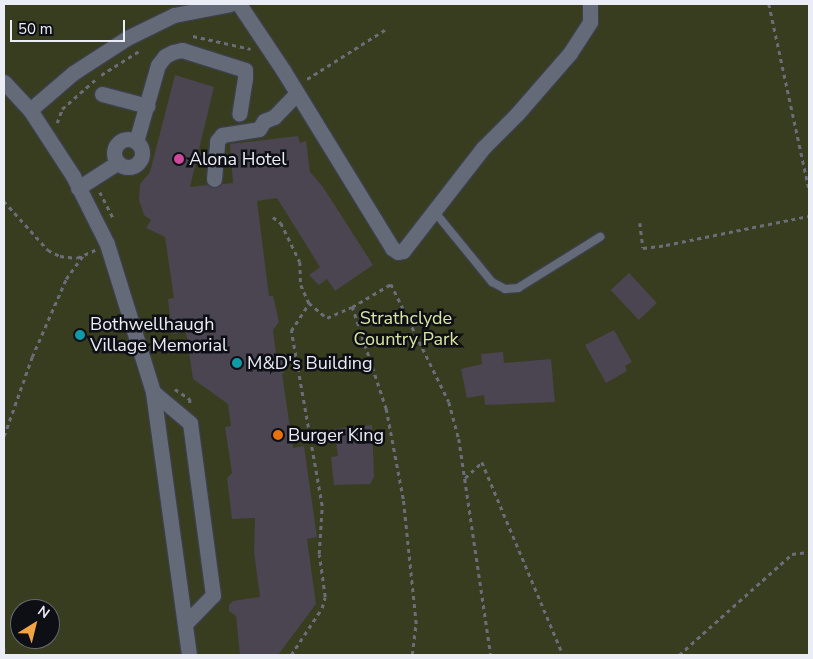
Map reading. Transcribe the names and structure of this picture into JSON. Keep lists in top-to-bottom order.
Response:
{
  "parks": ["Strathclyde Country Park"],
  "places": [
    "Alona Hotel",
    "Bothwellhaugh Village Memorial",
    "M&D's Building",
    "Burger King"
  ],
  "scale_bar": "50 m",
  "north": "top right"
}
